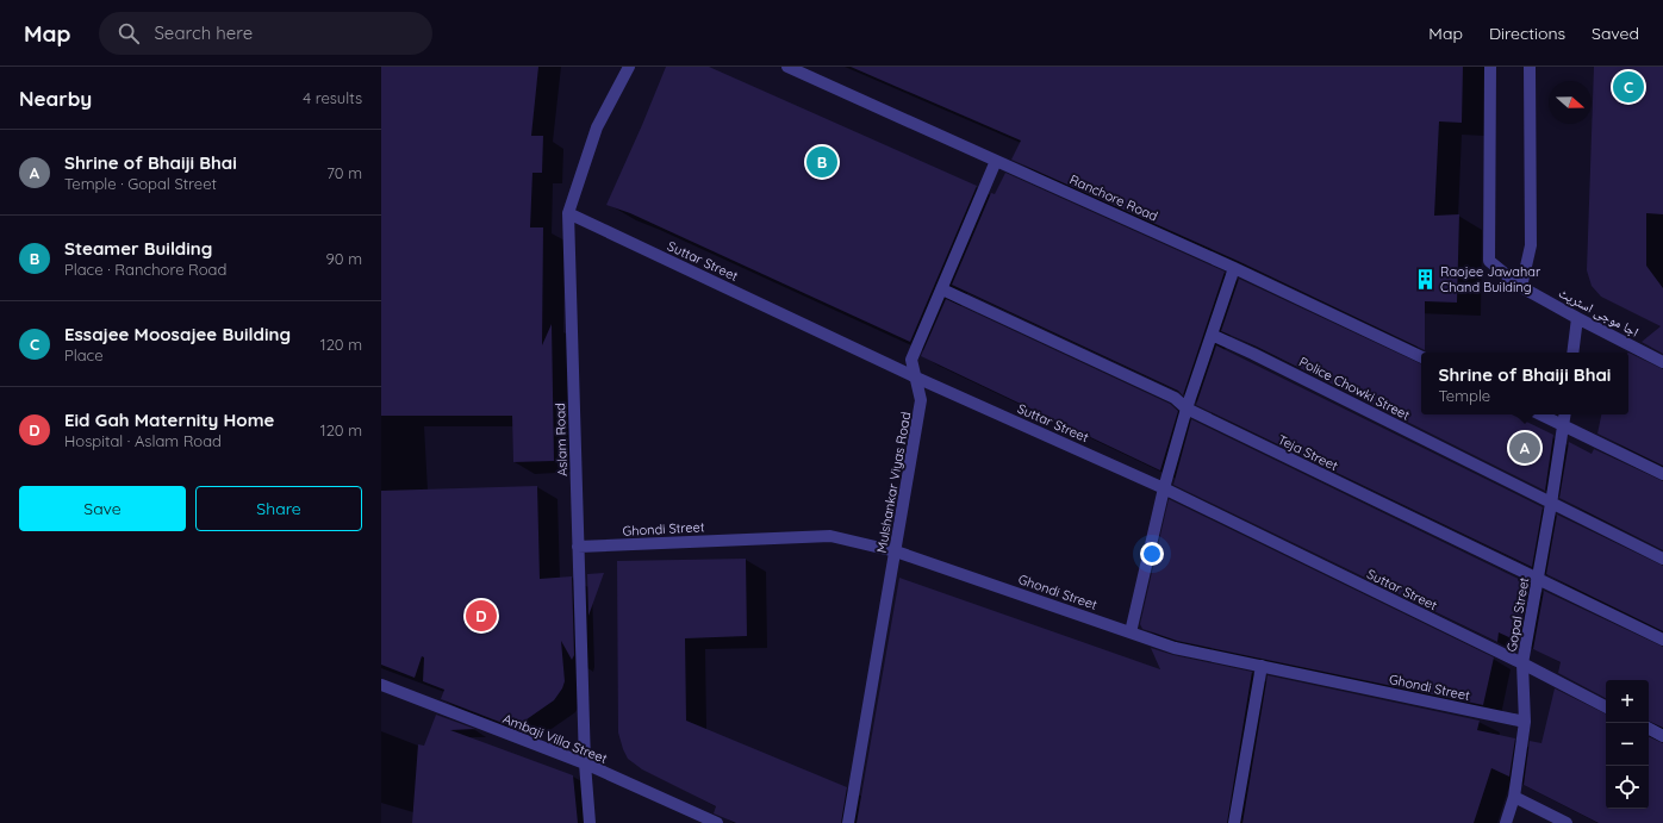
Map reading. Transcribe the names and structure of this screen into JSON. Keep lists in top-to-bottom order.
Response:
{
  "streets": {
    "street": [
      "Ranchore Road",
      "Suttar Street",
      "اجا موجی اسٹریٹ",
      "Police Chowki Street",
      "Aslam Road",
      "Teja Street",
      "Mulshankar Viyas Road",
      "Ghondi Street",
      "Gopal Street",
      "Ambaji Villa Street"
    ]
  },
  "crossings": [
    ["Ranchore Road", "Mulshankar Viyas Road"],
    ["Suttar Street", "Aslam Road"],
    ["Suttar Street", "Mulshankar Viyas Road"],
    ["Suttar Street", "Gopal Street"],
    ["Police Chowki Street", "Gopal Street"],
    ["Aslam Road", "Ghondi Street"],
    ["Aslam Road", "Ambaji Villa Street"],
    ["Teja Street", "Mulshankar Viyas Road"],
    ["Teja Street", "Gopal Street"],
    ["Mulshankar Viyas Road", "Ghondi Street"],
    ["Ghondi Street", "Gopal Street"]
  ],
  "places": {
    "building": ["Raojee Jawahar Chand Building"]
  },
  "north": "right",
  "page": {
    "header": "Map",
    "search": "Search here",
    "nav": ["Map", "Directions", "Saved"],
    "heading": ["Nearby", "4 results"],
    "pins": [
      "C",
      "B",
      "A",
      "D"
    ],
    "list": [
      {
        "mark": "A",
        "name": "Shrine of Bhaiji Bhai",
        "note": "Temple · Gopal Street",
        "value": "70 m"
      },
      {
        "mark": "B",
        "name": "Steamer Building",
        "note": "Place · Ranchore Road",
        "value": "90 m"
      },
      {
        "mark": "C",
        "name": "Essajee Moosajee Building",
        "note": "Place",
        "value": "120 m"
      },
      {
        "mark": "D",
        "name": "Eid Gah Maternity Home",
        "note": "Hospital · Aslam Road",
        "value": "120 m"
      }
    ],
    "popup": ["Shrine of Bhaiji Bhai", "Temple"],
    "buttons": ["Save", "Share"],
    "map_buttons": ["+", "−"]
  }
}
